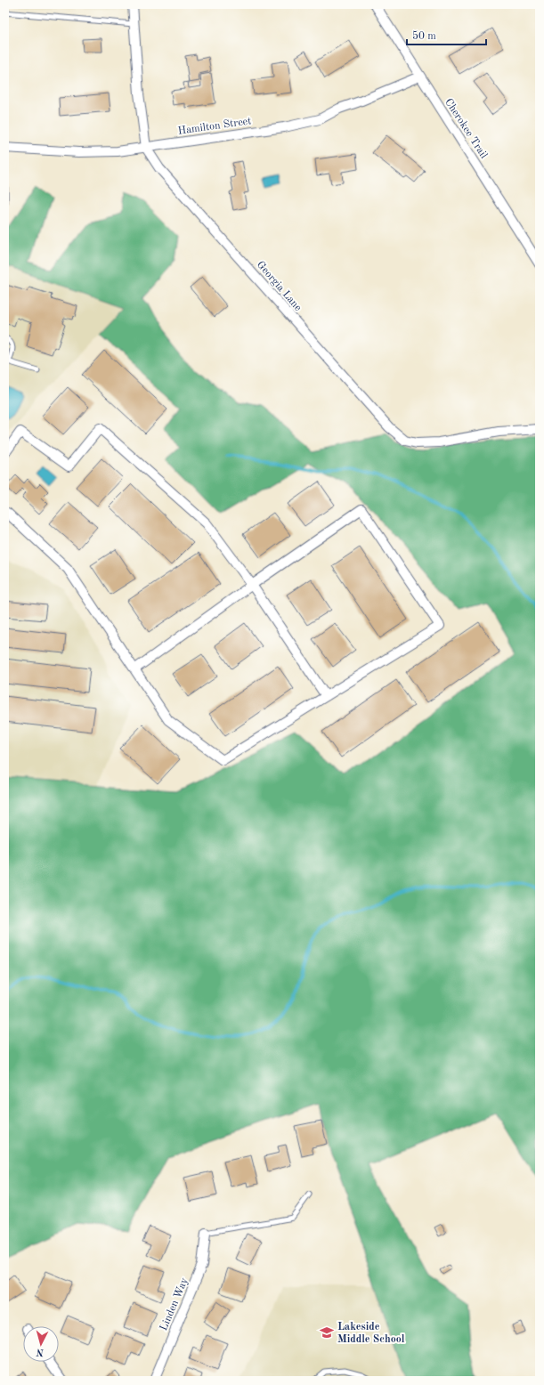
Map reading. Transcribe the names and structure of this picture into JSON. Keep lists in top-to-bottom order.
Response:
{
  "streets": {
    "street": [
      "Hamilton Street",
      "Cherokee Trail",
      "Georgia Lane",
      "Linden Way"
    ]
  },
  "crossings": [
    ["Hamilton Street", "Cherokee Trail"],
    ["Hamilton Street", "Georgia Lane"]
  ],
  "places": {
    "school or university": ["Lakeside Middle School"]
  },
  "scale_bar": "50 m",
  "north": "bottom"
}
